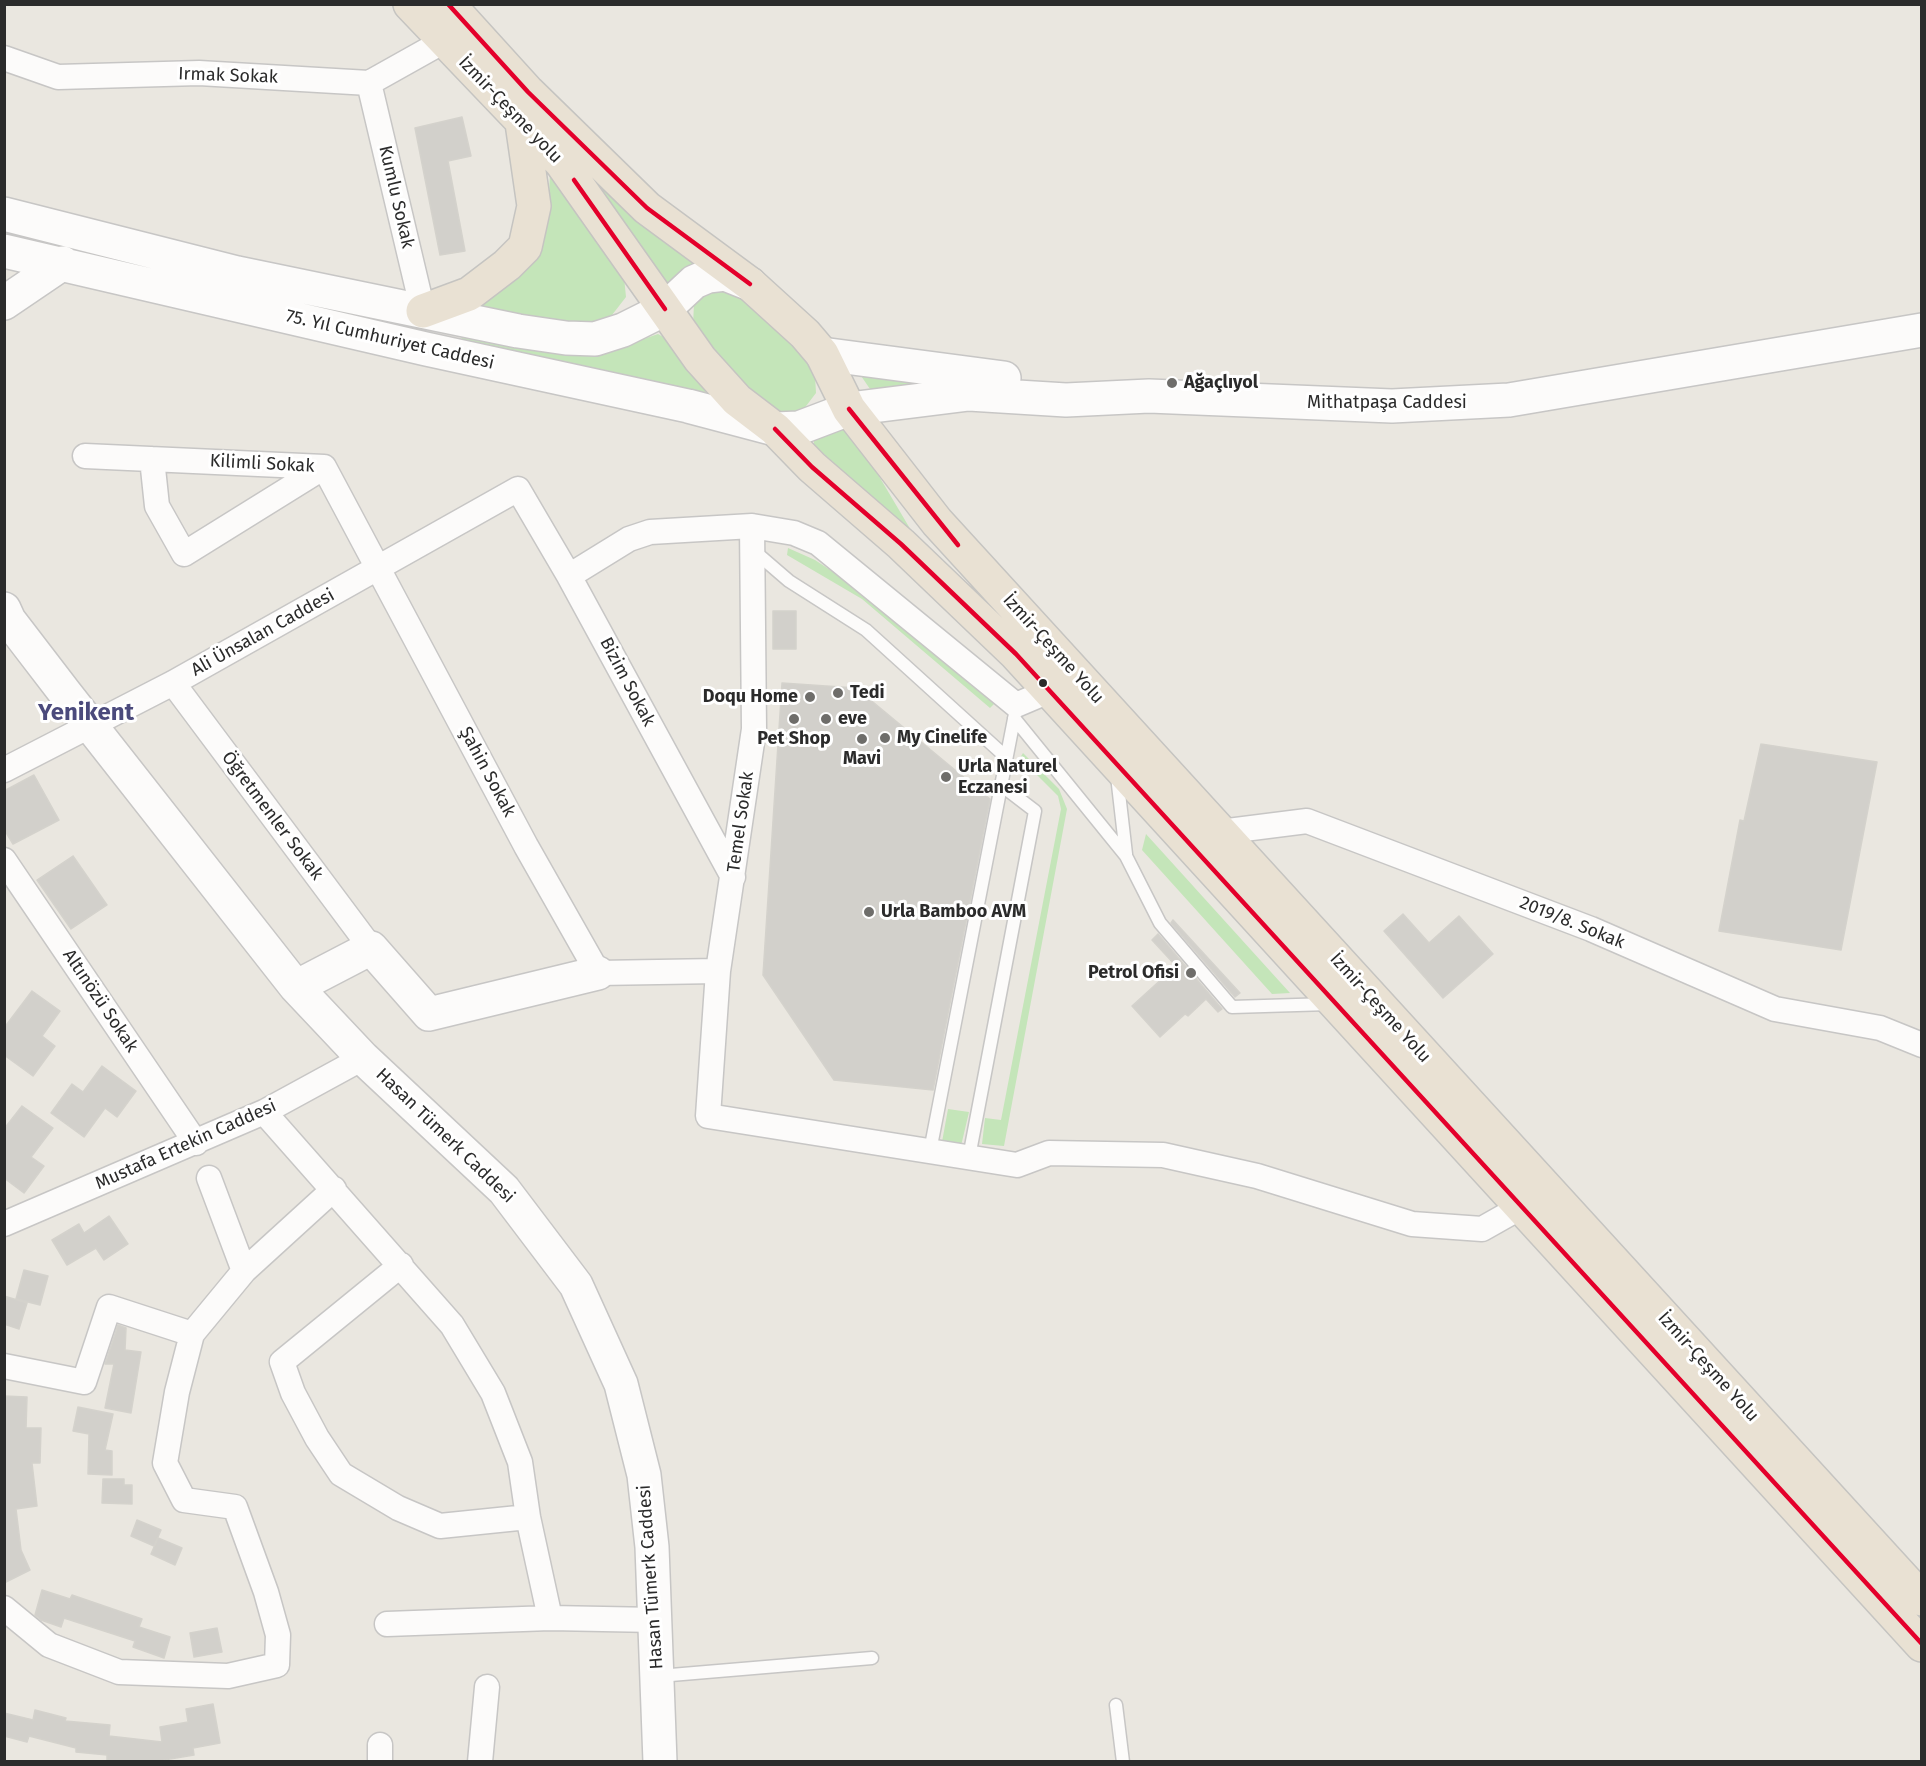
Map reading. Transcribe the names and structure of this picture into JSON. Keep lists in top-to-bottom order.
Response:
{
  "streets": {
    "highway": ["İzmir-Çeşme yolu", "İzmir-Çeşme Yolu"],
    "street": [
      "Irmak Sokak",
      "Kumlu Sokak",
      "75. Yıl Cumhuriyet Caddesi",
      "Mithatpaşa Caddesi",
      "Kilimli Sokak",
      "Ali Ünsalan Caddesi",
      "Bizim Sokak",
      "Şahin Sokak",
      "Öğretmenler Sokak",
      "Temel Sokak",
      "2019/8. Sokak",
      "Altınözü Sokak",
      "Hasan Tümerk Caddesi",
      "Mustafa Ertekin Caddesi"
    ]
  },
  "crossings": [
    ["Irmak Sokak", "Kumlu Sokak"],
    ["İzmir-Çeşme yolu", "75. Yıl Cumhuriyet Caddesi"],
    ["İzmir-Çeşme yolu", "Mithatpaşa Caddesi"],
    ["İzmir-Çeşme yolu", "İzmir-Çeşme Yolu"],
    ["Kumlu Sokak", "75. Yıl Cumhuriyet Caddesi"],
    ["75. Yıl Cumhuriyet Caddesi", "Mithatpaşa Caddesi"],
    ["75. Yıl Cumhuriyet Caddesi", "İzmir-Çeşme Yolu"],
    ["Mithatpaşa Caddesi", "İzmir-Çeşme Yolu"],
    ["Kilimli Sokak", "Ali Ünsalan Caddesi"],
    ["Kilimli Sokak", "Şahin Sokak"],
    ["Ali Ünsalan Caddesi", "Bizim Sokak"],
    ["Ali Ünsalan Caddesi", "Şahin Sokak"],
    ["Ali Ünsalan Caddesi", "Öğretmenler Sokak"],
    ["Ali Ünsalan Caddesi", "Hasan Tümerk Caddesi"],
    ["İzmir-Çeşme Yolu", "2019/8. Sokak"],
    ["Bizim Sokak", "Temel Sokak"],
    ["Altınözü Sokak", "Mustafa Ertekin Caddesi"],
    ["Hasan Tümerk Caddesi", "Mustafa Ertekin Caddesi"]
  ],
  "districts": ["Yenikent"],
  "places": [
    "Ağaçlıyol",
    "Tedi",
    "Doqu Home",
    "Pet Shop",
    "eve",
    "My Cinelife",
    "Mavi",
    "Urla Naturel Eczanesi",
    "Urla Bamboo AVM",
    "Petrol Ofisi"
  ]
}
